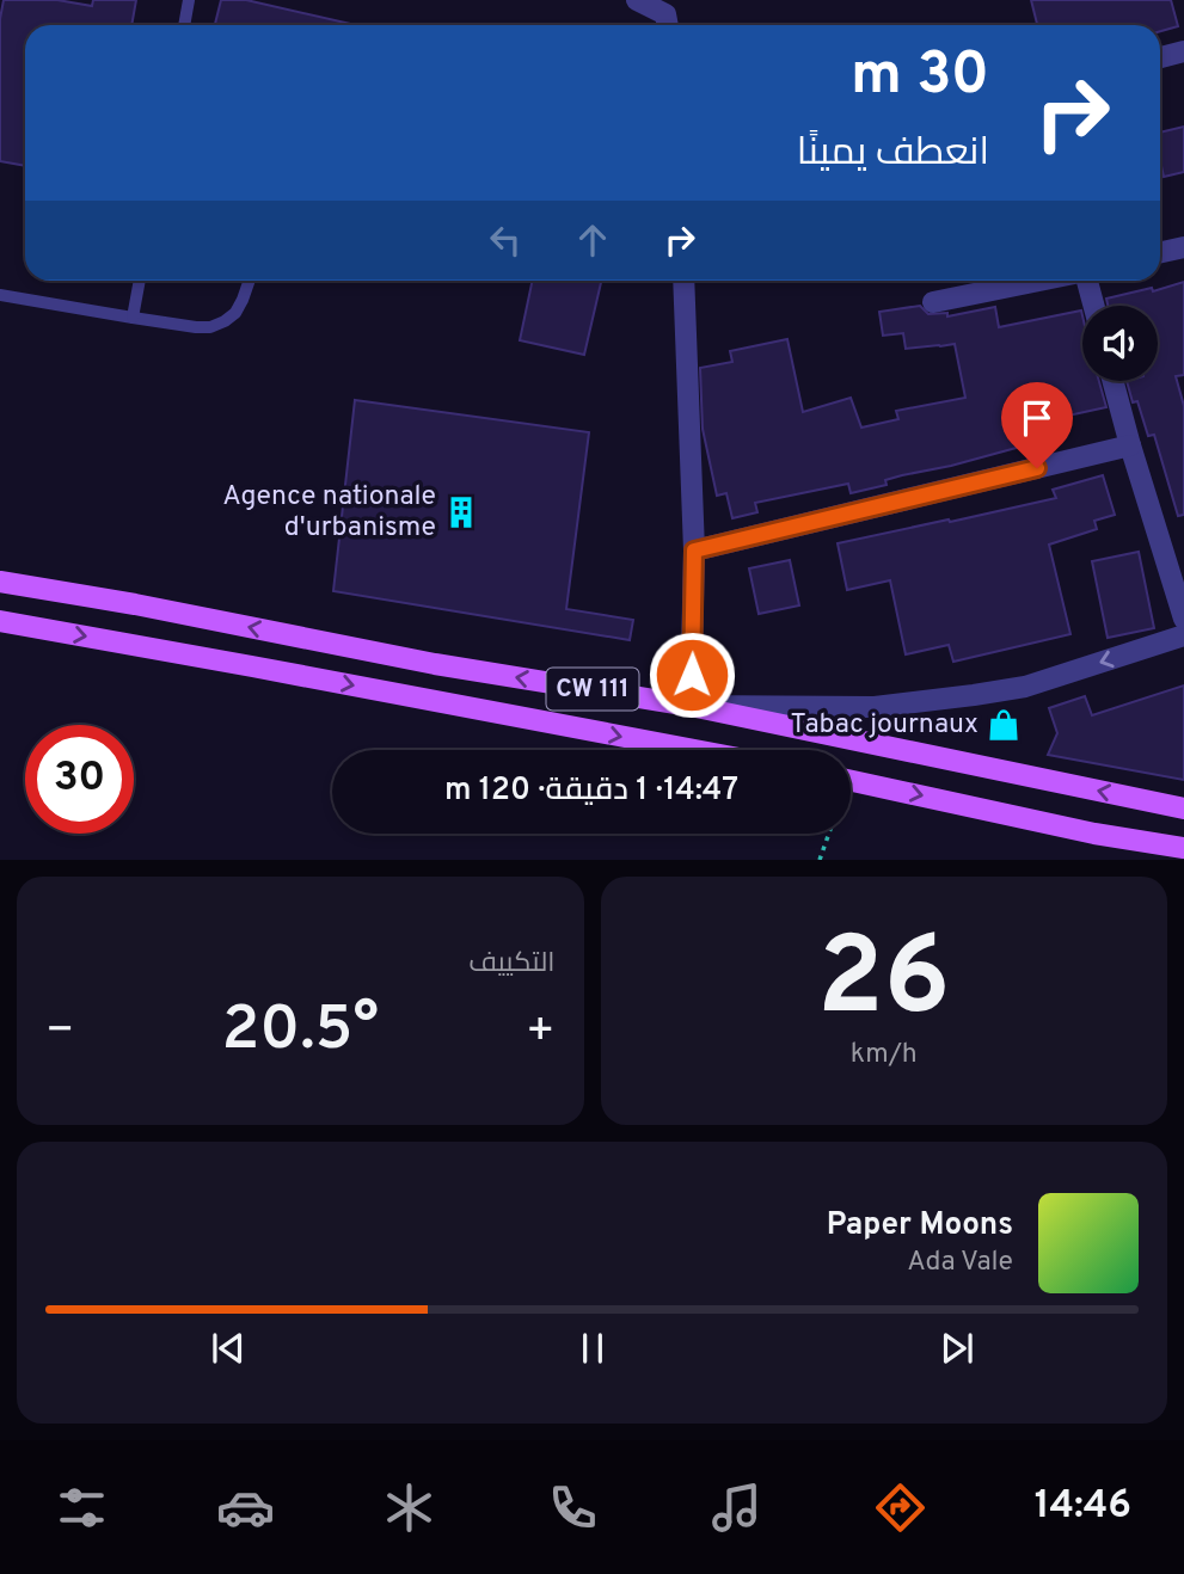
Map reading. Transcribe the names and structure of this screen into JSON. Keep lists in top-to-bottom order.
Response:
{
  "streets": {
    "main road": ["CW 111"]
  },
  "places": {
    "building": ["Agence nationale d'urbanisme"],
    "shop": ["Tabac journaux"]
  },
  "page": {
    "turn": ["30 m", "انعطف يمينًا"],
    "limit": "30",
    "trip": "14:47 · 1 دقيقة · 120 m",
    "tile": [
      ["26", "km/h"],
      "التكييف"
    ],
    "heat": ["−", "20.5°", "+"],
    "song": ["Paper Moons", "Ada Vale"],
    "tabs": "14:46"
  }
}
